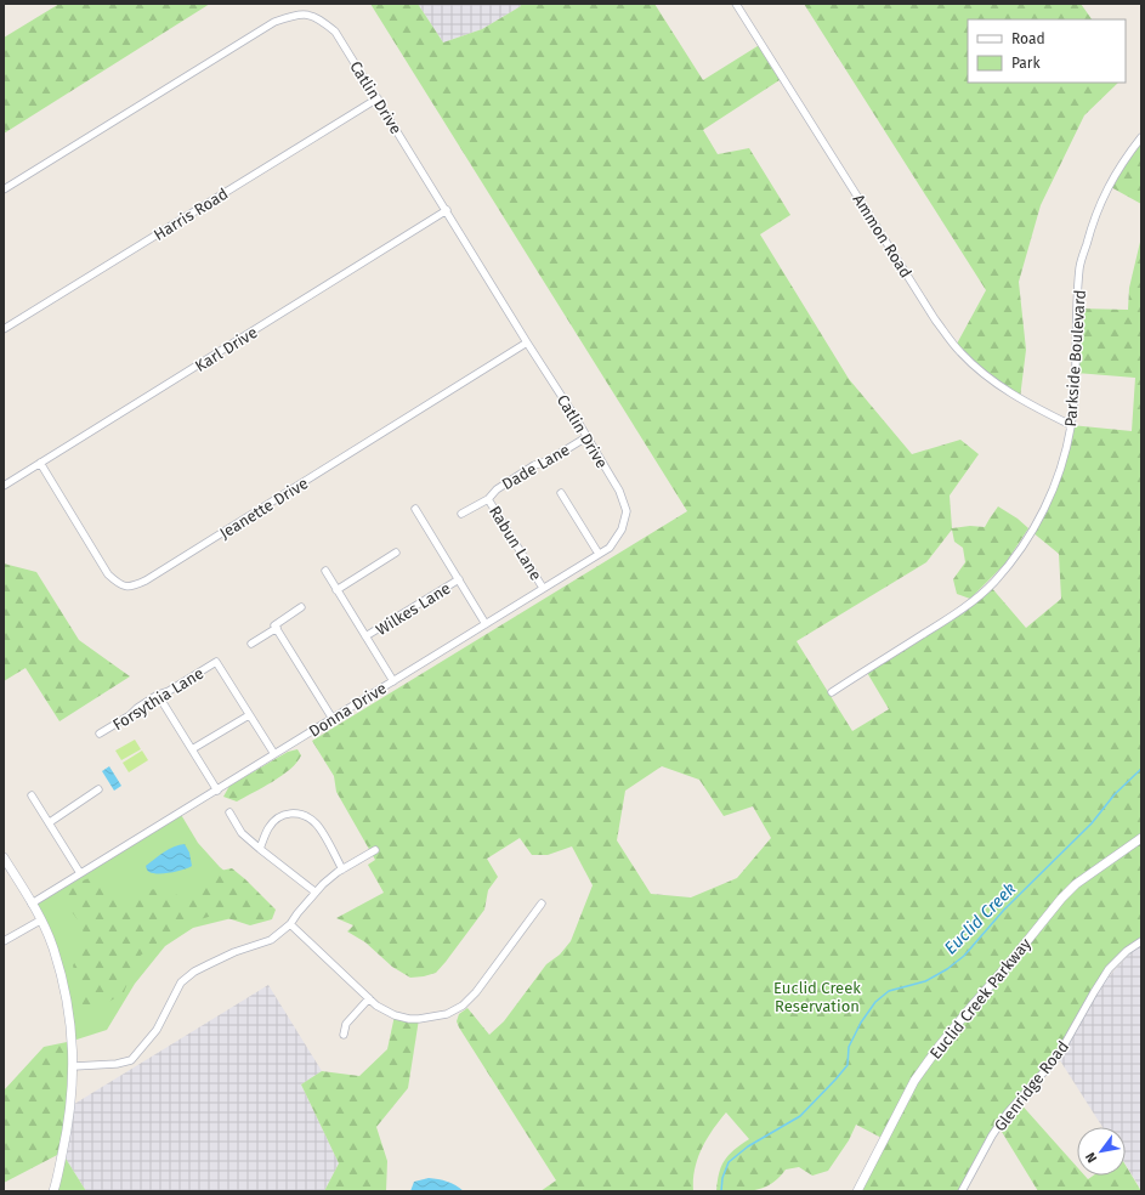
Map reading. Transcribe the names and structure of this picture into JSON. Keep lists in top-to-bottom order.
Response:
{
  "streets": {
    "street": [
      "Catlin Drive",
      "Harris Road",
      "Ammon Road",
      "Karl Drive",
      "Parkside Boulevard",
      "Dade Lane",
      "Jeanette Drive",
      "Rabun Lane",
      "Wilkes Lane",
      "Forsythia Lane",
      "Donna Drive",
      "Euclid Creek Parkway",
      "Glenridge Road"
    ]
  },
  "crossings": [
    ["Catlin Drive", "Harris Road"],
    ["Catlin Drive", "Karl Drive"],
    ["Catlin Drive", "Dade Lane"],
    ["Catlin Drive", "Jeanette Drive"],
    ["Catlin Drive", "Donna Drive"],
    ["Ammon Road", "Parkside Boulevard"],
    ["Karl Drive", "Jeanette Drive"],
    ["Dade Lane", "Rabun Lane"],
    ["Rabun Lane", "Donna Drive"]
  ],
  "water": ["Euclid Creek"],
  "parks": ["Euclid Creek Reservation"],
  "legend": ["Road", "Park"],
  "north": "bottom left"
}
